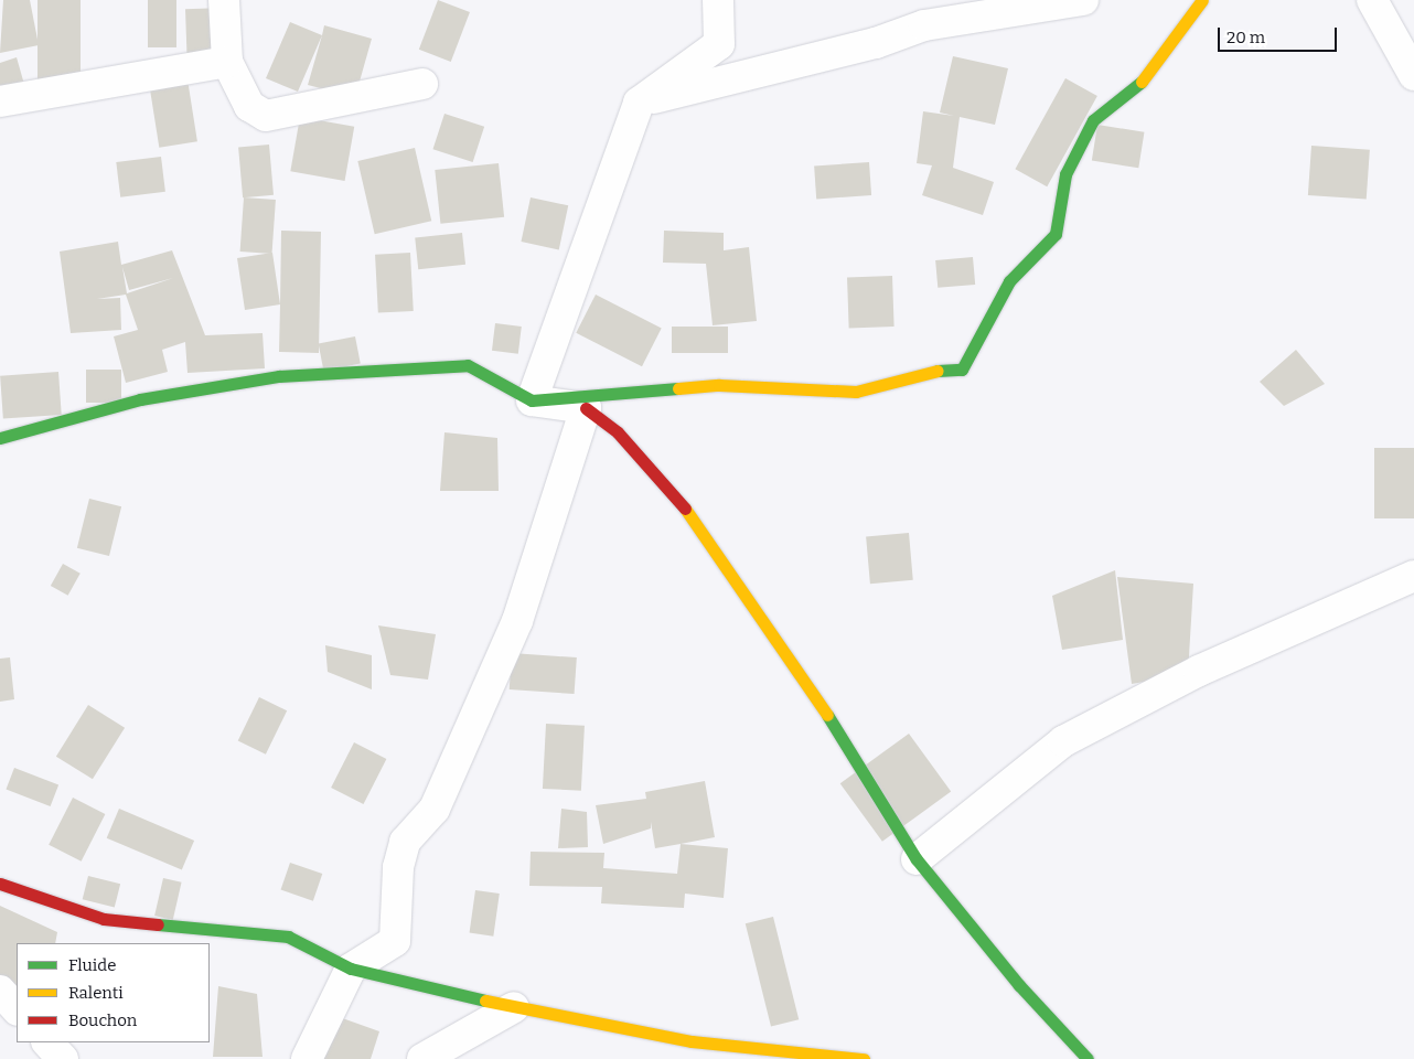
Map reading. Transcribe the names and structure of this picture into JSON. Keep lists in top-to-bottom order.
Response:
{
  "legend": ["Fluide", "Ralenti", "Bouchon"],
  "scale_bar": "20 m"
}
